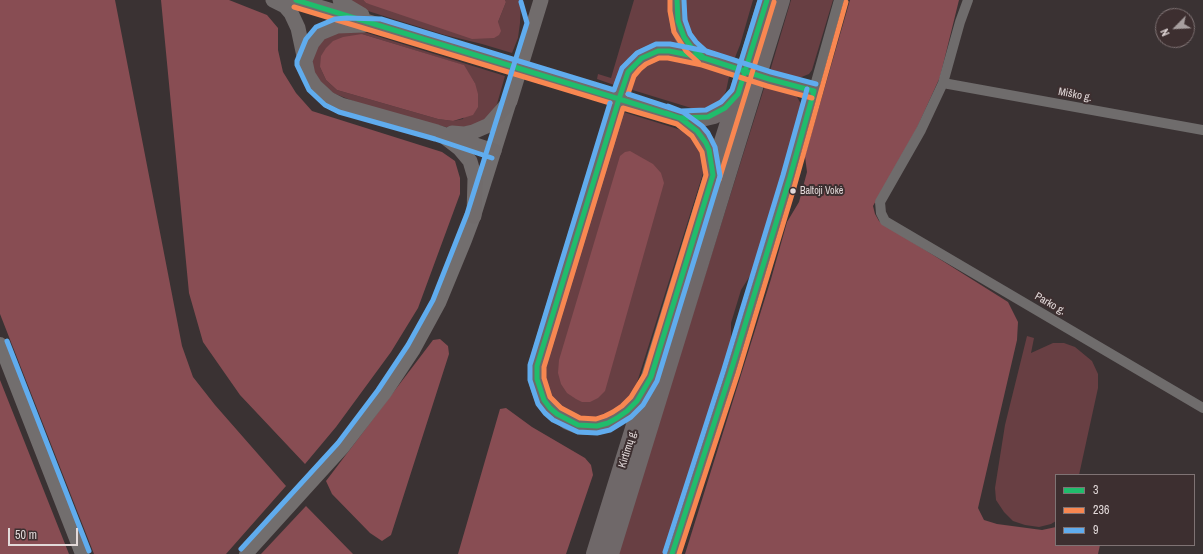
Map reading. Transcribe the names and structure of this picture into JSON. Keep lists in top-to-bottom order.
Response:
{
  "streets": {
    "highway": ["Kirtimų g."],
    "street": ["Miško g.", "Parko g."]
  },
  "crossings": [
    ["Miško g.", "Parko g."]
  ],
  "places": ["Baltoji Vokė"],
  "lines": ["transit line 3", "transit line 236", "transit line 9"],
  "legend": ["3", "236", "9"],
  "scale_bar": "50 m",
  "north": "bottom left"
}
